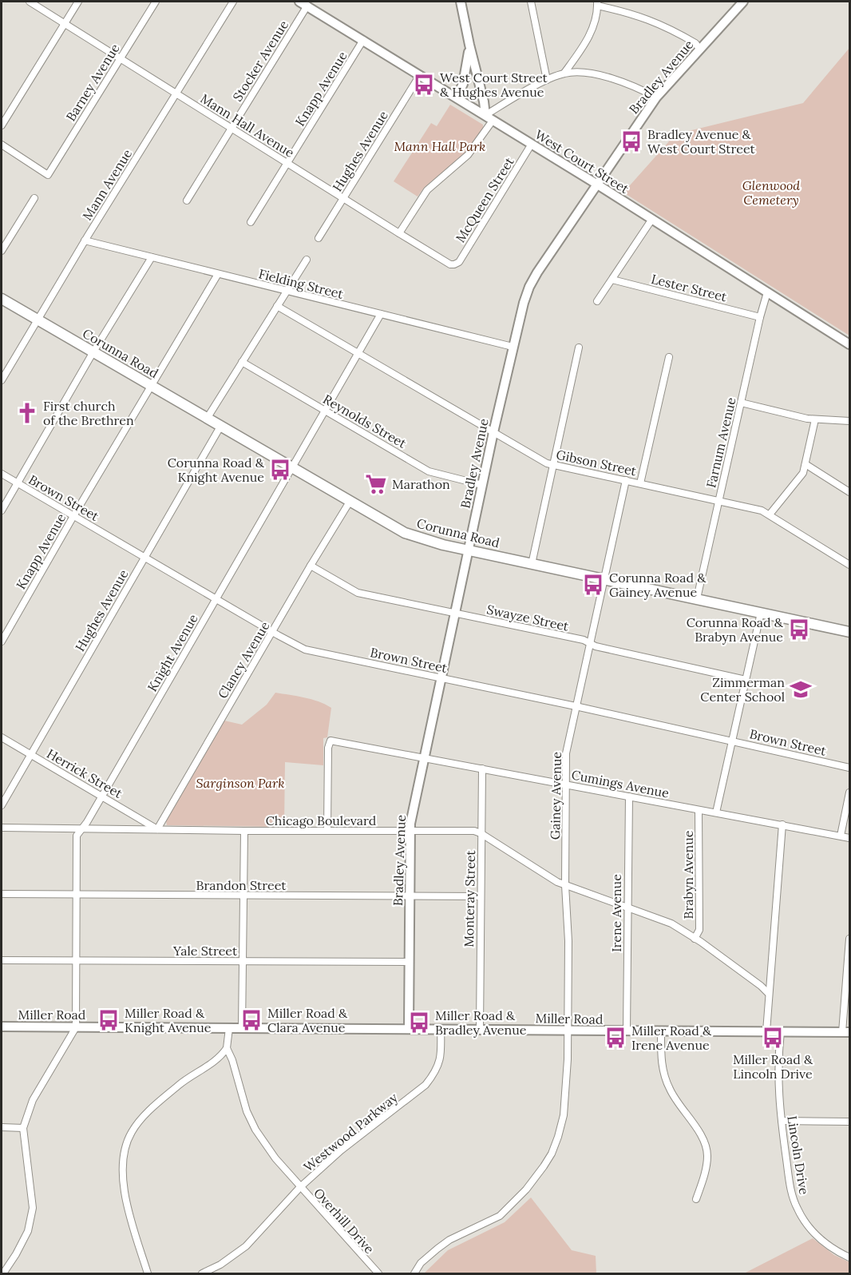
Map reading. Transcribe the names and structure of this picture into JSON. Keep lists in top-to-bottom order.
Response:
{
  "streets": {
    "main road": ["Corunna Road"],
    "street": [
      "Stocker Avenue",
      "Bradley Avenue",
      "Barney Avenue",
      "Knapp Avenue",
      "Mann Hall Avenue",
      "Hughes Avenue",
      "West Court Street",
      "Mann Avenue",
      "McQueen Street",
      "Fielding Street",
      "Lester Street",
      "Reynolds Street",
      "Farnum Avenue",
      "Gibson Street",
      "Brown Street",
      "Swayze Street",
      "Knight Avenue",
      "Clancy Avenue",
      "Herrick Street",
      "Cumings Avenue",
      "Gainey Avenue",
      "Chicago Boulevard",
      "Brabyn Avenue",
      "Brandon Street",
      "Monteray Street",
      "Irene Avenue",
      "Yale Street",
      "Miller Road",
      "Westwood Parkway",
      "Lincoln Drive",
      "Overhill Drive"
    ]
  },
  "crossings": [
    ["Stocker Avenue", "Mann Hall Avenue"],
    ["Stocker Avenue", "West Court Street"],
    ["Bradley Avenue", "West Court Street"],
    ["Bradley Avenue", "Fielding Street"],
    ["Bradley Avenue", "Corunna Road"],
    ["Bradley Avenue", "Reynolds Street"],
    ["Bradley Avenue", "Gibson Street"],
    ["Bradley Avenue", "Brown Street"],
    ["Bradley Avenue", "Swayze Street"],
    ["Bradley Avenue", "Cumings Avenue"],
    ["Bradley Avenue", "Chicago Boulevard"],
    ["Bradley Avenue", "Brandon Street"],
    ["Bradley Avenue", "Yale Street"],
    ["Bradley Avenue", "Miller Road"],
    ["Barney Avenue", "Mann Hall Avenue"],
    ["Knapp Avenue", "Mann Hall Avenue"],
    ["Knapp Avenue", "West Court Street"],
    ["Knapp Avenue", "Fielding Street"],
    ["Knapp Avenue", "Corunna Road"],
    ["Knapp Avenue", "Brown Street"],
    ["Mann Hall Avenue", "Hughes Avenue"],
    ["Mann Hall Avenue", "Mann Avenue"],
    ["Mann Hall Avenue", "McQueen Street"],
    ["Hughes Avenue", "West Court Street"],
    ["Hughes Avenue", "Corunna Road"],
    ["Hughes Avenue", "Brown Street"],
    ["Hughes Avenue", "Herrick Street"],
    ["West Court Street", "McQueen Street"],
    ["West Court Street", "Farnum Avenue"],
    ["Mann Avenue", "Fielding Street"],
    ["Mann Avenue", "Corunna Road"],
    ["Fielding Street", "Knight Avenue"],
    ["Lester Street", "Farnum Avenue"],
    ["Corunna Road", "Farnum Avenue"],
    ["Corunna Road", "Knight Avenue"],
    ["Corunna Road", "Clancy Avenue"],
    ["Corunna Road", "Gainey Avenue"],
    ["Reynolds Street", "Knight Avenue"],
    ["Farnum Avenue", "Gibson Street"],
    ["Gibson Street", "Knight Avenue"],
    ["Gibson Street", "Gainey Avenue"],
    ["Brown Street", "Knight Avenue"],
    ["Brown Street", "Clancy Avenue"],
    ["Brown Street", "Gainey Avenue"],
    ["Swayze Street", "Clancy Avenue"],
    ["Swayze Street", "Gainey Avenue"],
    ["Knight Avenue", "Herrick Street"],
    ["Knight Avenue", "Chicago Boulevard"],
    ["Knight Avenue", "Brandon Street"],
    ["Knight Avenue", "Yale Street"],
    ["Knight Avenue", "Miller Road"],
    ["Clancy Avenue", "Herrick Street"],
    ["Clancy Avenue", "Chicago Boulevard"],
    ["Herrick Street", "Chicago Boulevard"],
    ["Cumings Avenue", "Gainey Avenue"],
    ["Cumings Avenue", "Chicago Boulevard"],
    ["Cumings Avenue", "Brabyn Avenue"],
    ["Cumings Avenue", "Monteray Street"],
    ["Cumings Avenue", "Irene Avenue"],
    ["Gainey Avenue", "Chicago Boulevard"],
    ["Gainey Avenue", "Miller Road"],
    ["Chicago Boulevard", "Brabyn Avenue"],
    ["Chicago Boulevard", "Monteray Street"],
    ["Chicago Boulevard", "Irene Avenue"],
    ["Brandon Street", "Monteray Street"],
    ["Monteray Street", "Miller Road"],
    ["Irene Avenue", "Miller Road"],
    ["Miller Road", "Westwood Parkway"],
    ["Miller Road", "Lincoln Drive"],
    ["Miller Road", "Overhill Drive"],
    ["Westwood Parkway", "Overhill Drive"]
  ],
  "parks": ["Mann Hall Park", "Glenwood Cemetery", "Sarginson Park"],
  "places": {
    "bus stop": [
      "West Court Street & Hughes Avenue",
      "Bradley Avenue & West Court Street",
      "Corunna Road & Knight Avenue",
      "Corunna Road & Gainey Avenue",
      "Corunna Road & Brabyn Avenue",
      "Miller Road & Knight Avenue",
      "Miller Road & Clara Avenue",
      "Miller Road & Bradley Avenue",
      "Miller Road & Irene Avenue",
      "Miller Road & Lincoln Drive"
    ],
    "church": ["First church of the Brethren"],
    "supermarket": ["Marathon"],
    "school or university": ["Zimmerman Center School"]
  }
}
